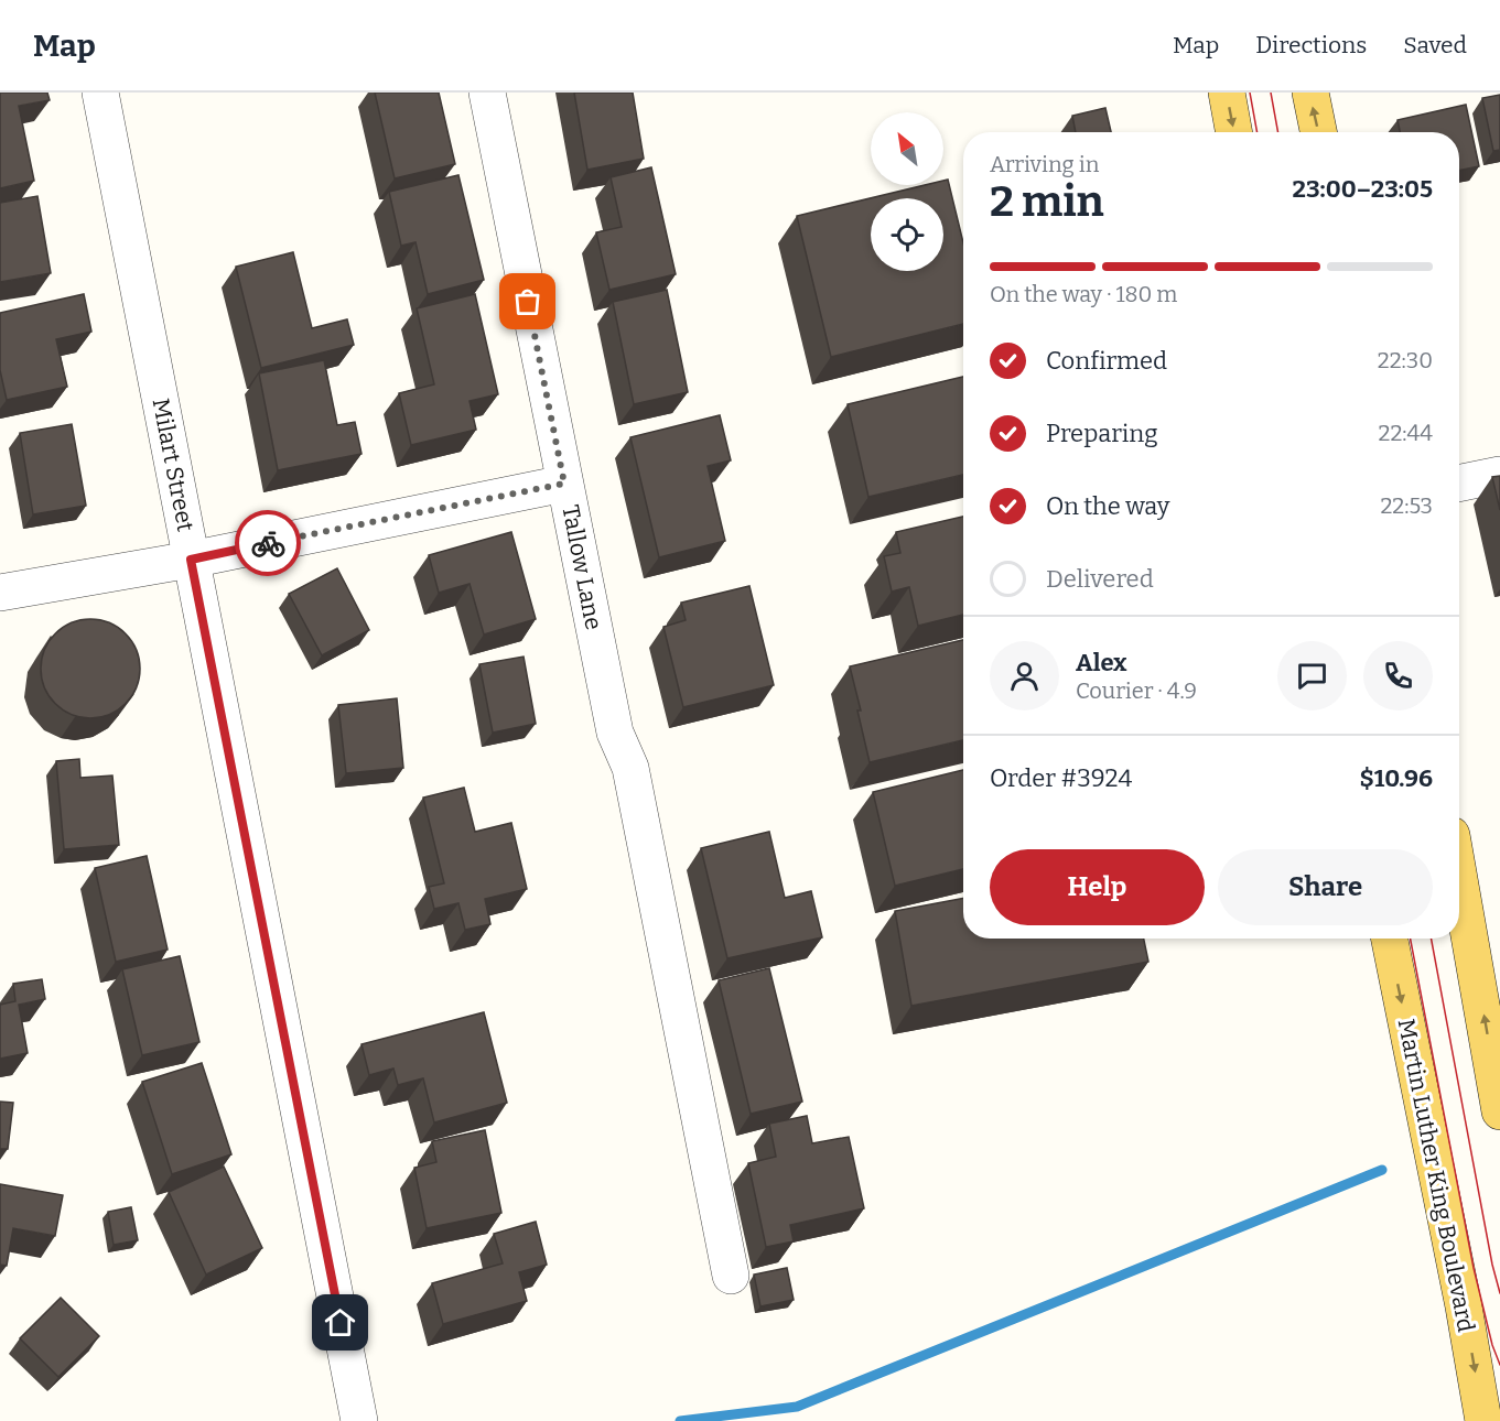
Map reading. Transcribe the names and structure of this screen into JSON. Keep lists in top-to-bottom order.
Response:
{
  "streets": {
    "main road": ["Martin Luther King Boulevard"],
    "street": ["Milart Street", "Tallow Lane"]
  },
  "north": "top left",
  "page": {
    "header": "Map",
    "nav": ["Map", "Directions", "Saved"],
    "heading": ["2 min", "Arriving in", "23:00–23:05"],
    "panel": [
      "Alex",
      "Courier · 4.9",
      "Order #3924",
      "$10.96"
    ],
    "bar": "On the way · 180 m",
    "list": [
      ["Confirmed", "22:30"],
      ["Preparing", "22:44"],
      ["On the way", "22:53"],
      "Delivered"
    ],
    "buttons": ["Help", "Share"]
  }
}
